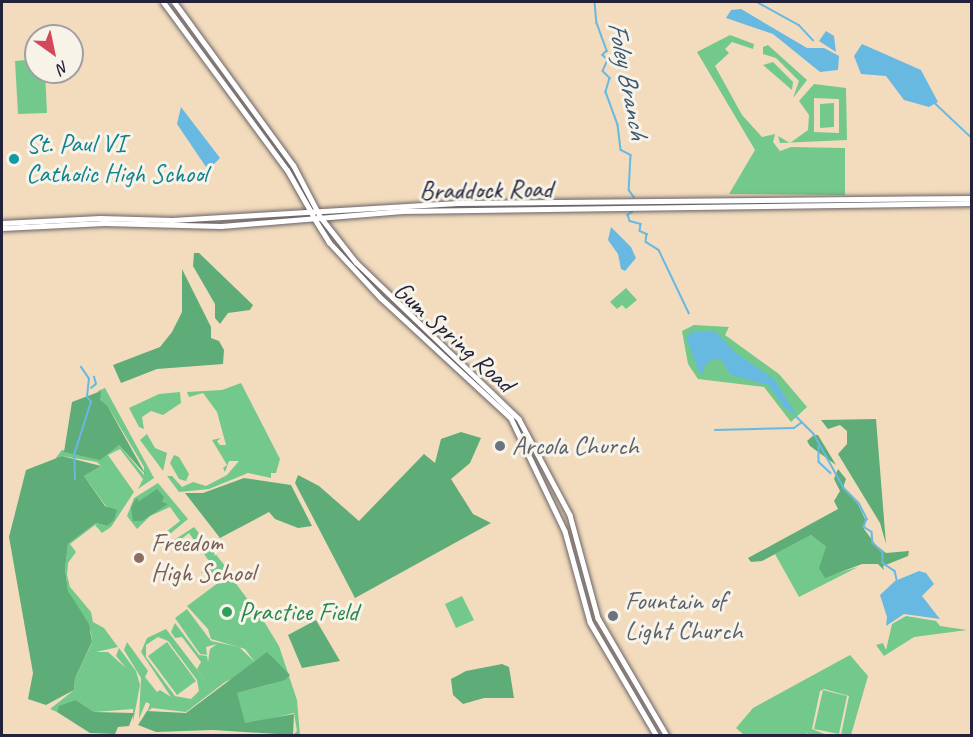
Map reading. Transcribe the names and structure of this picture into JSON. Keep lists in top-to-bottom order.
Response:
{
  "streets": {
    "main road": ["Braddock Road", "Gum Spring Road"]
  },
  "crossings": [
    ["Braddock Road", "Gum Spring Road"]
  ],
  "water": ["Foley Branch"],
  "places": [
    "St. Paul VI Catholic High School",
    "Arcola Church",
    "Freedom High School",
    "Practice Field",
    "Fountain of Light Church"
  ],
  "north": "bottom right"
}
